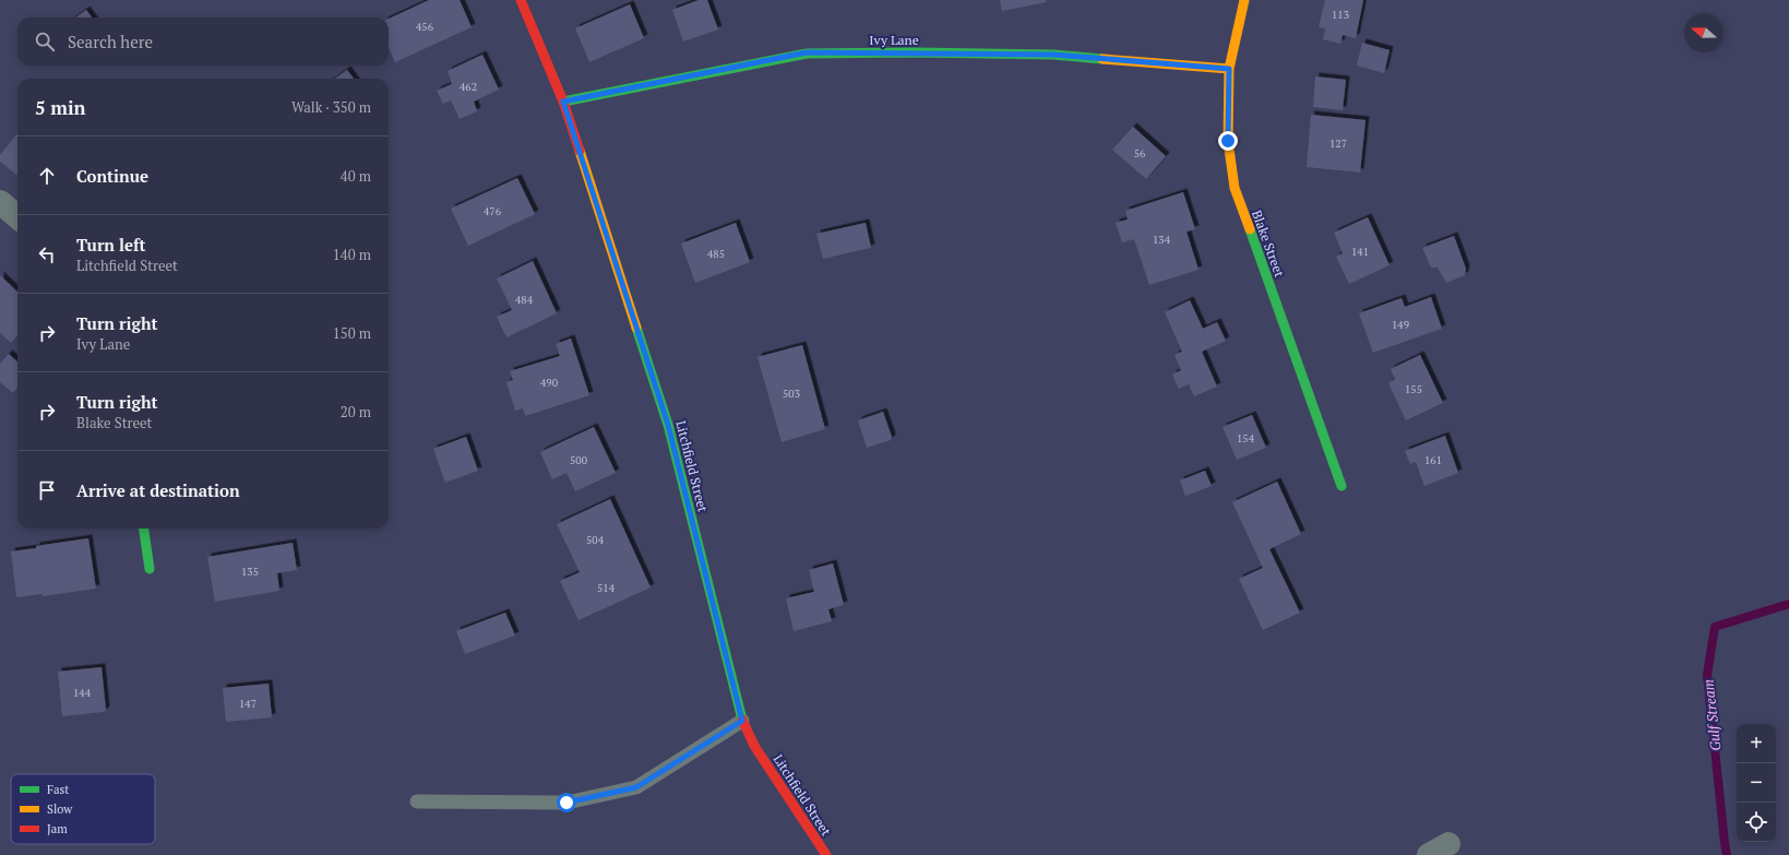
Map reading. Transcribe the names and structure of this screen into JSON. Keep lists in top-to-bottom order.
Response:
{
  "streets": {
    "street": ["Ivy Lane", "Blake Street", "Litchfield Street"]
  },
  "crossings": [
    ["Ivy Lane", "Blake Street"],
    ["Ivy Lane", "Litchfield Street"]
  ],
  "water": ["Gulf Stream"],
  "house_numbers": [
    "113",
    "456",
    "462",
    "127",
    "56",
    "476",
    "134",
    "141",
    "485",
    "484",
    "149",
    "490",
    "155",
    "503",
    "154",
    "500",
    "161",
    "504",
    "135",
    "514",
    "144",
    "147"
  ],
  "legend": ["Fast", "Slow", "Jam"],
  "north": "left",
  "page": {
    "search": "Search here",
    "heading": ["5 min", "Walk · 350 m"],
    "list": [
      ["Continue", "40 m"],
      ["Turn left", "Litchfield Street", "140 m"],
      ["Turn right", "Ivy Lane", "150 m"],
      ["Turn right", "Blake Street", "20 m"],
      "Arrive at destination"
    ],
    "map_buttons": ["+", "−"]
  }
}
